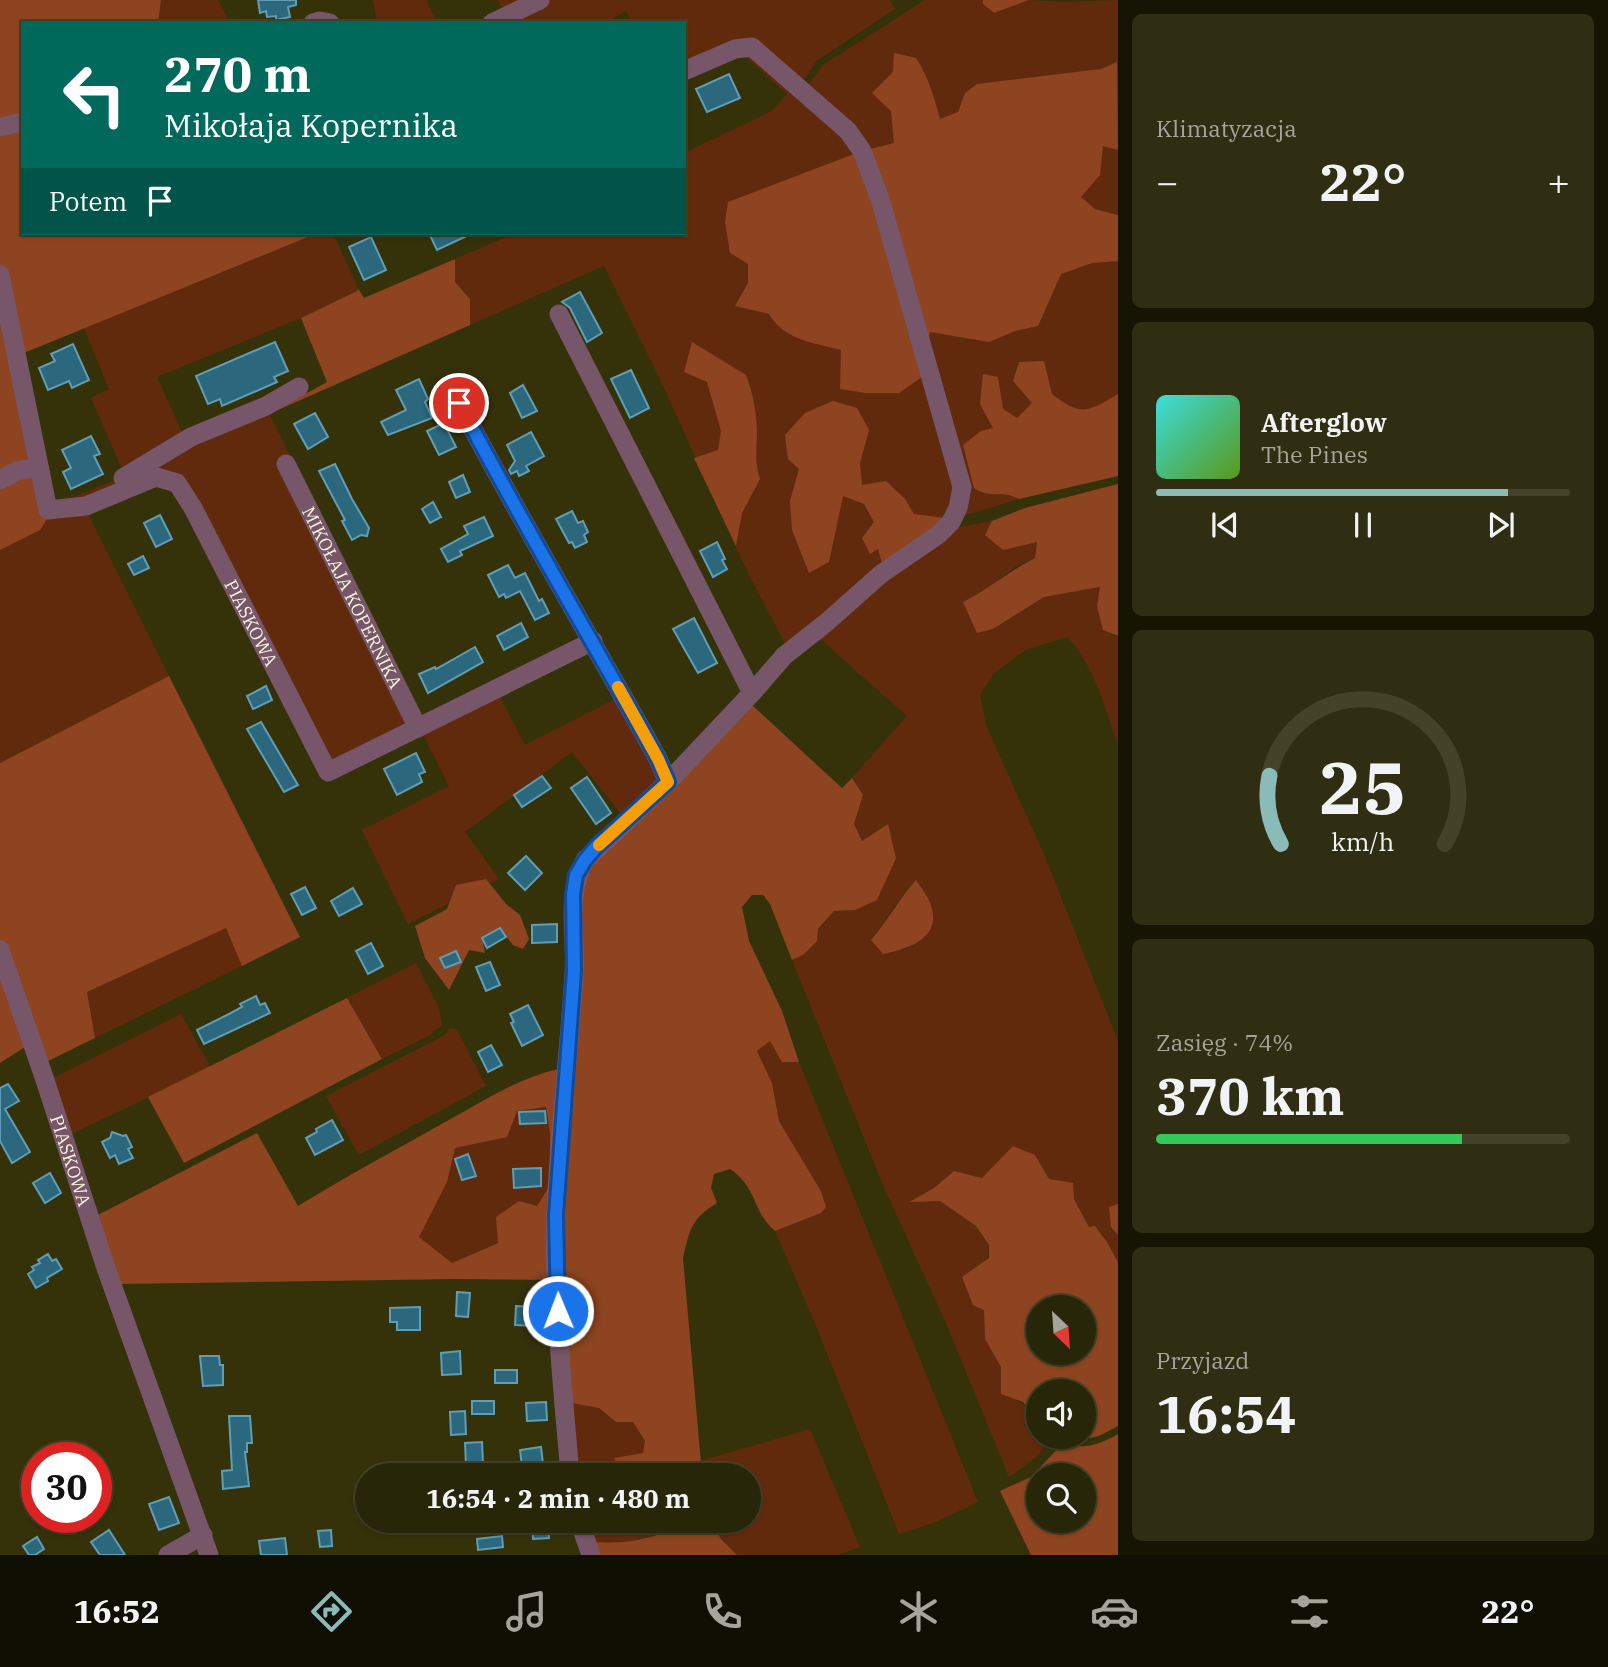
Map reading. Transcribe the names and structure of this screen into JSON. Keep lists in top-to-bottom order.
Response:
{
  "streets": {
    "street": ["MIKOŁAJA KOPERNIKA", "PIASKOWA"]
  },
  "crossings": [
    ["MIKOŁAJA KOPERNIKA", "PIASKOWA"]
  ],
  "north": "bottom right",
  "page": {
    "tile": [
      "Klimatyzacja",
      ["Zasięg · 74%", "370 km"],
      ["Przyjazd", "16:54"]
    ],
    "turn": ["270 m", "Mikołaja Kopernika"],
    "heat": ["−", "22°", "+"],
    "then": "Potem",
    "song": ["Afterglow", "The Pines"],
    "limit": "30",
    "trip": "16:54 · 2 min · 480 m",
    "tabs": ["16:52", "22°"],
    "gauge": ["25", "km/h"]
  }
}
